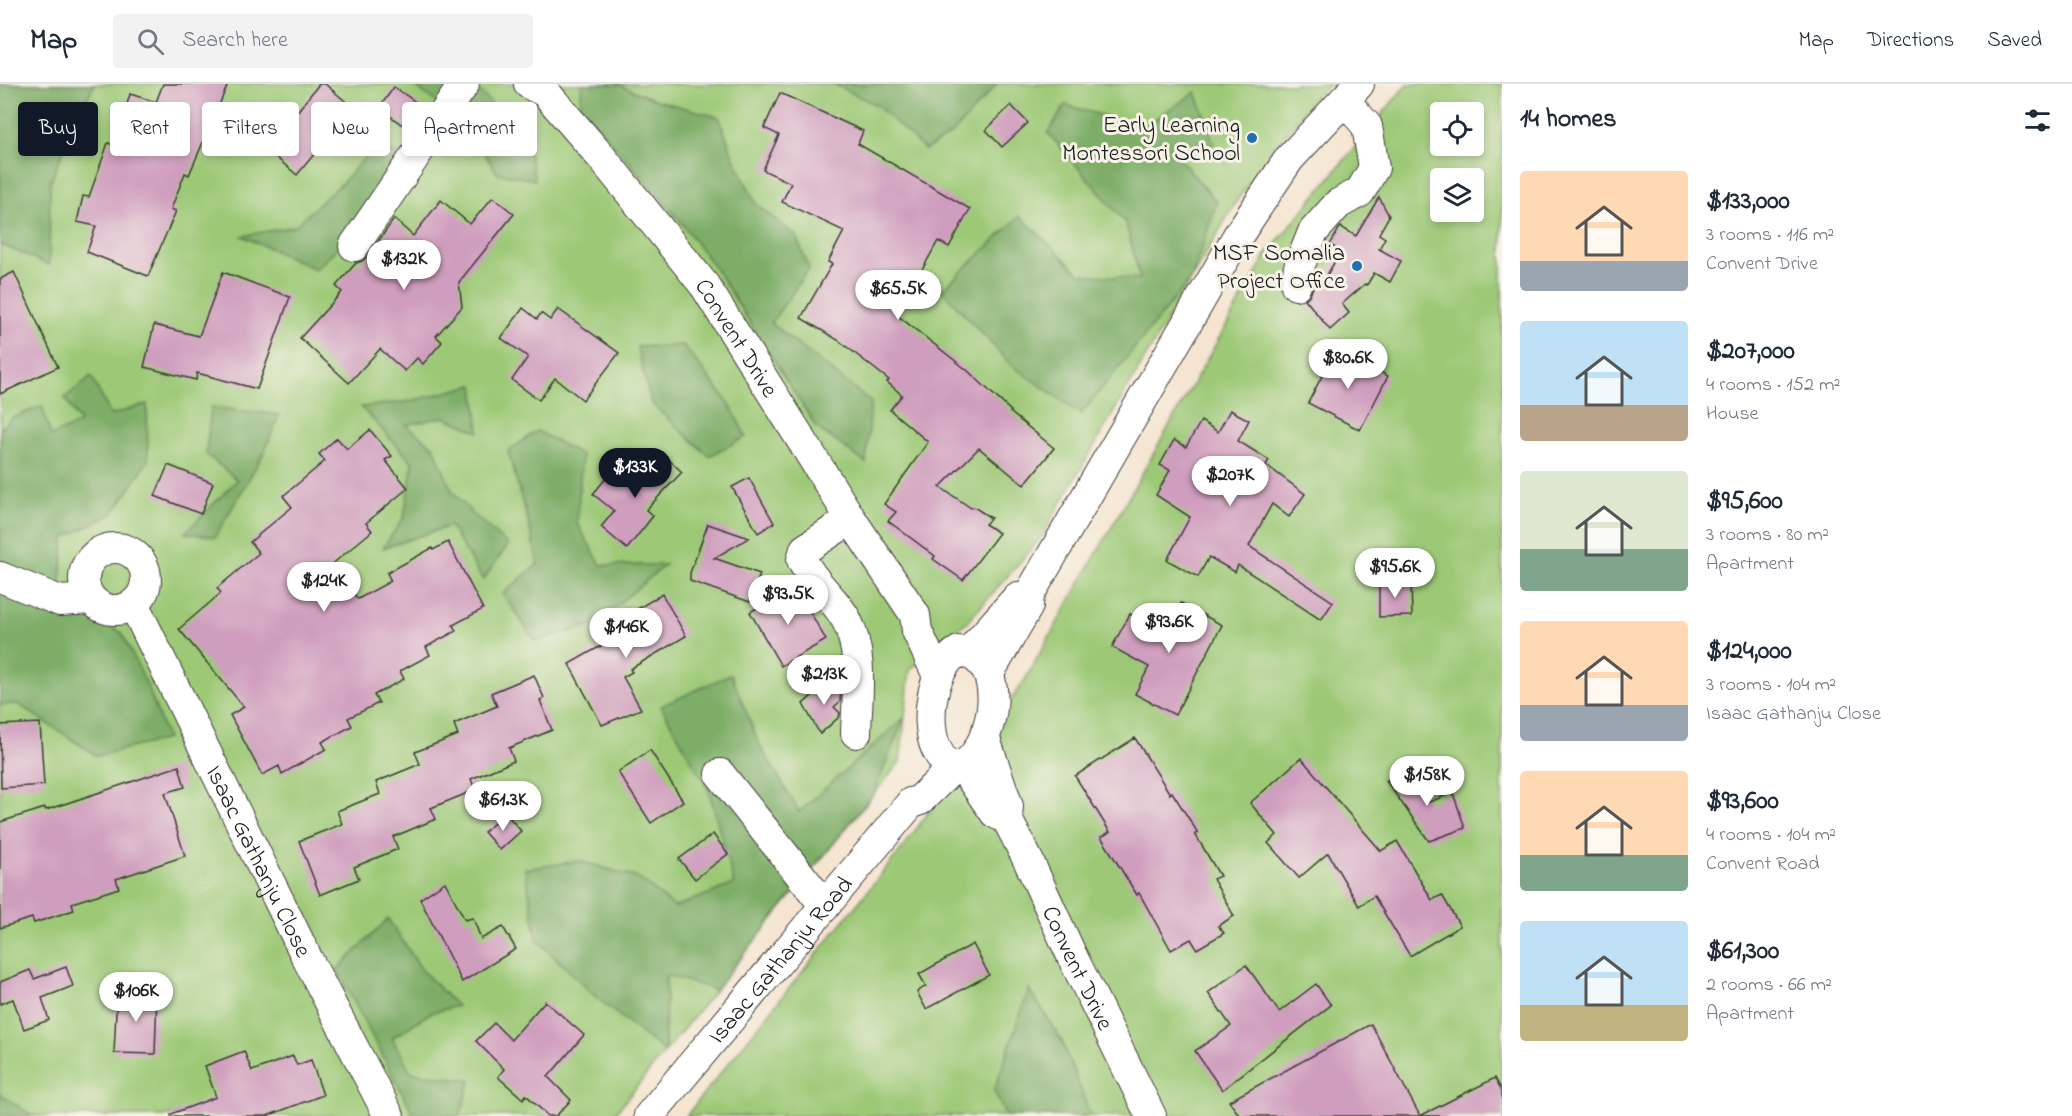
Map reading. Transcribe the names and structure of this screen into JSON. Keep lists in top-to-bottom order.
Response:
{
  "streets": {
    "street": ["Convent Drive", "Isaac Gathanju Close", "Isaac Gathanju Road"]
  },
  "places": ["Early Learning Montessori School", "MSF Somalia Project Office"],
  "page": {
    "header": "Map",
    "search": "Search here",
    "nav": ["Map", "Directions", "Saved"],
    "heading": "14 homes",
    "chip": [
      "Buy",
      "Rent",
      "Filters",
      "New",
      "Apartment"
    ],
    "list": [
      {
        "name": "$133,000",
        "note": "3 rooms · 116 m² · Convent Drive"
      },
      {
        "name": "$207,000",
        "note": "4 rooms · 152 m² · House"
      },
      {
        "name": "$95,600",
        "note": "3 rooms · 80 m² · Apartment"
      },
      {
        "name": "$124,000",
        "note": "3 rooms · 104 m² · Isaac Gathanju Close"
      },
      {
        "name": "$93,600",
        "note": "4 rooms · 104 m² · Convent Road"
      },
      {
        "name": "$61,300",
        "note": "2 rooms · 66 m² · Apartment"
      }
    ],
    "price": [
      "$132K",
      "$65.5K",
      "$80.6K",
      "$133K",
      "$207K",
      "$95.6K",
      "$124K",
      "$93.5K",
      "$93.6K",
      "$146K",
      "$213K",
      "$158K",
      "$61.3K",
      "$106K"
    ]
  }
}
